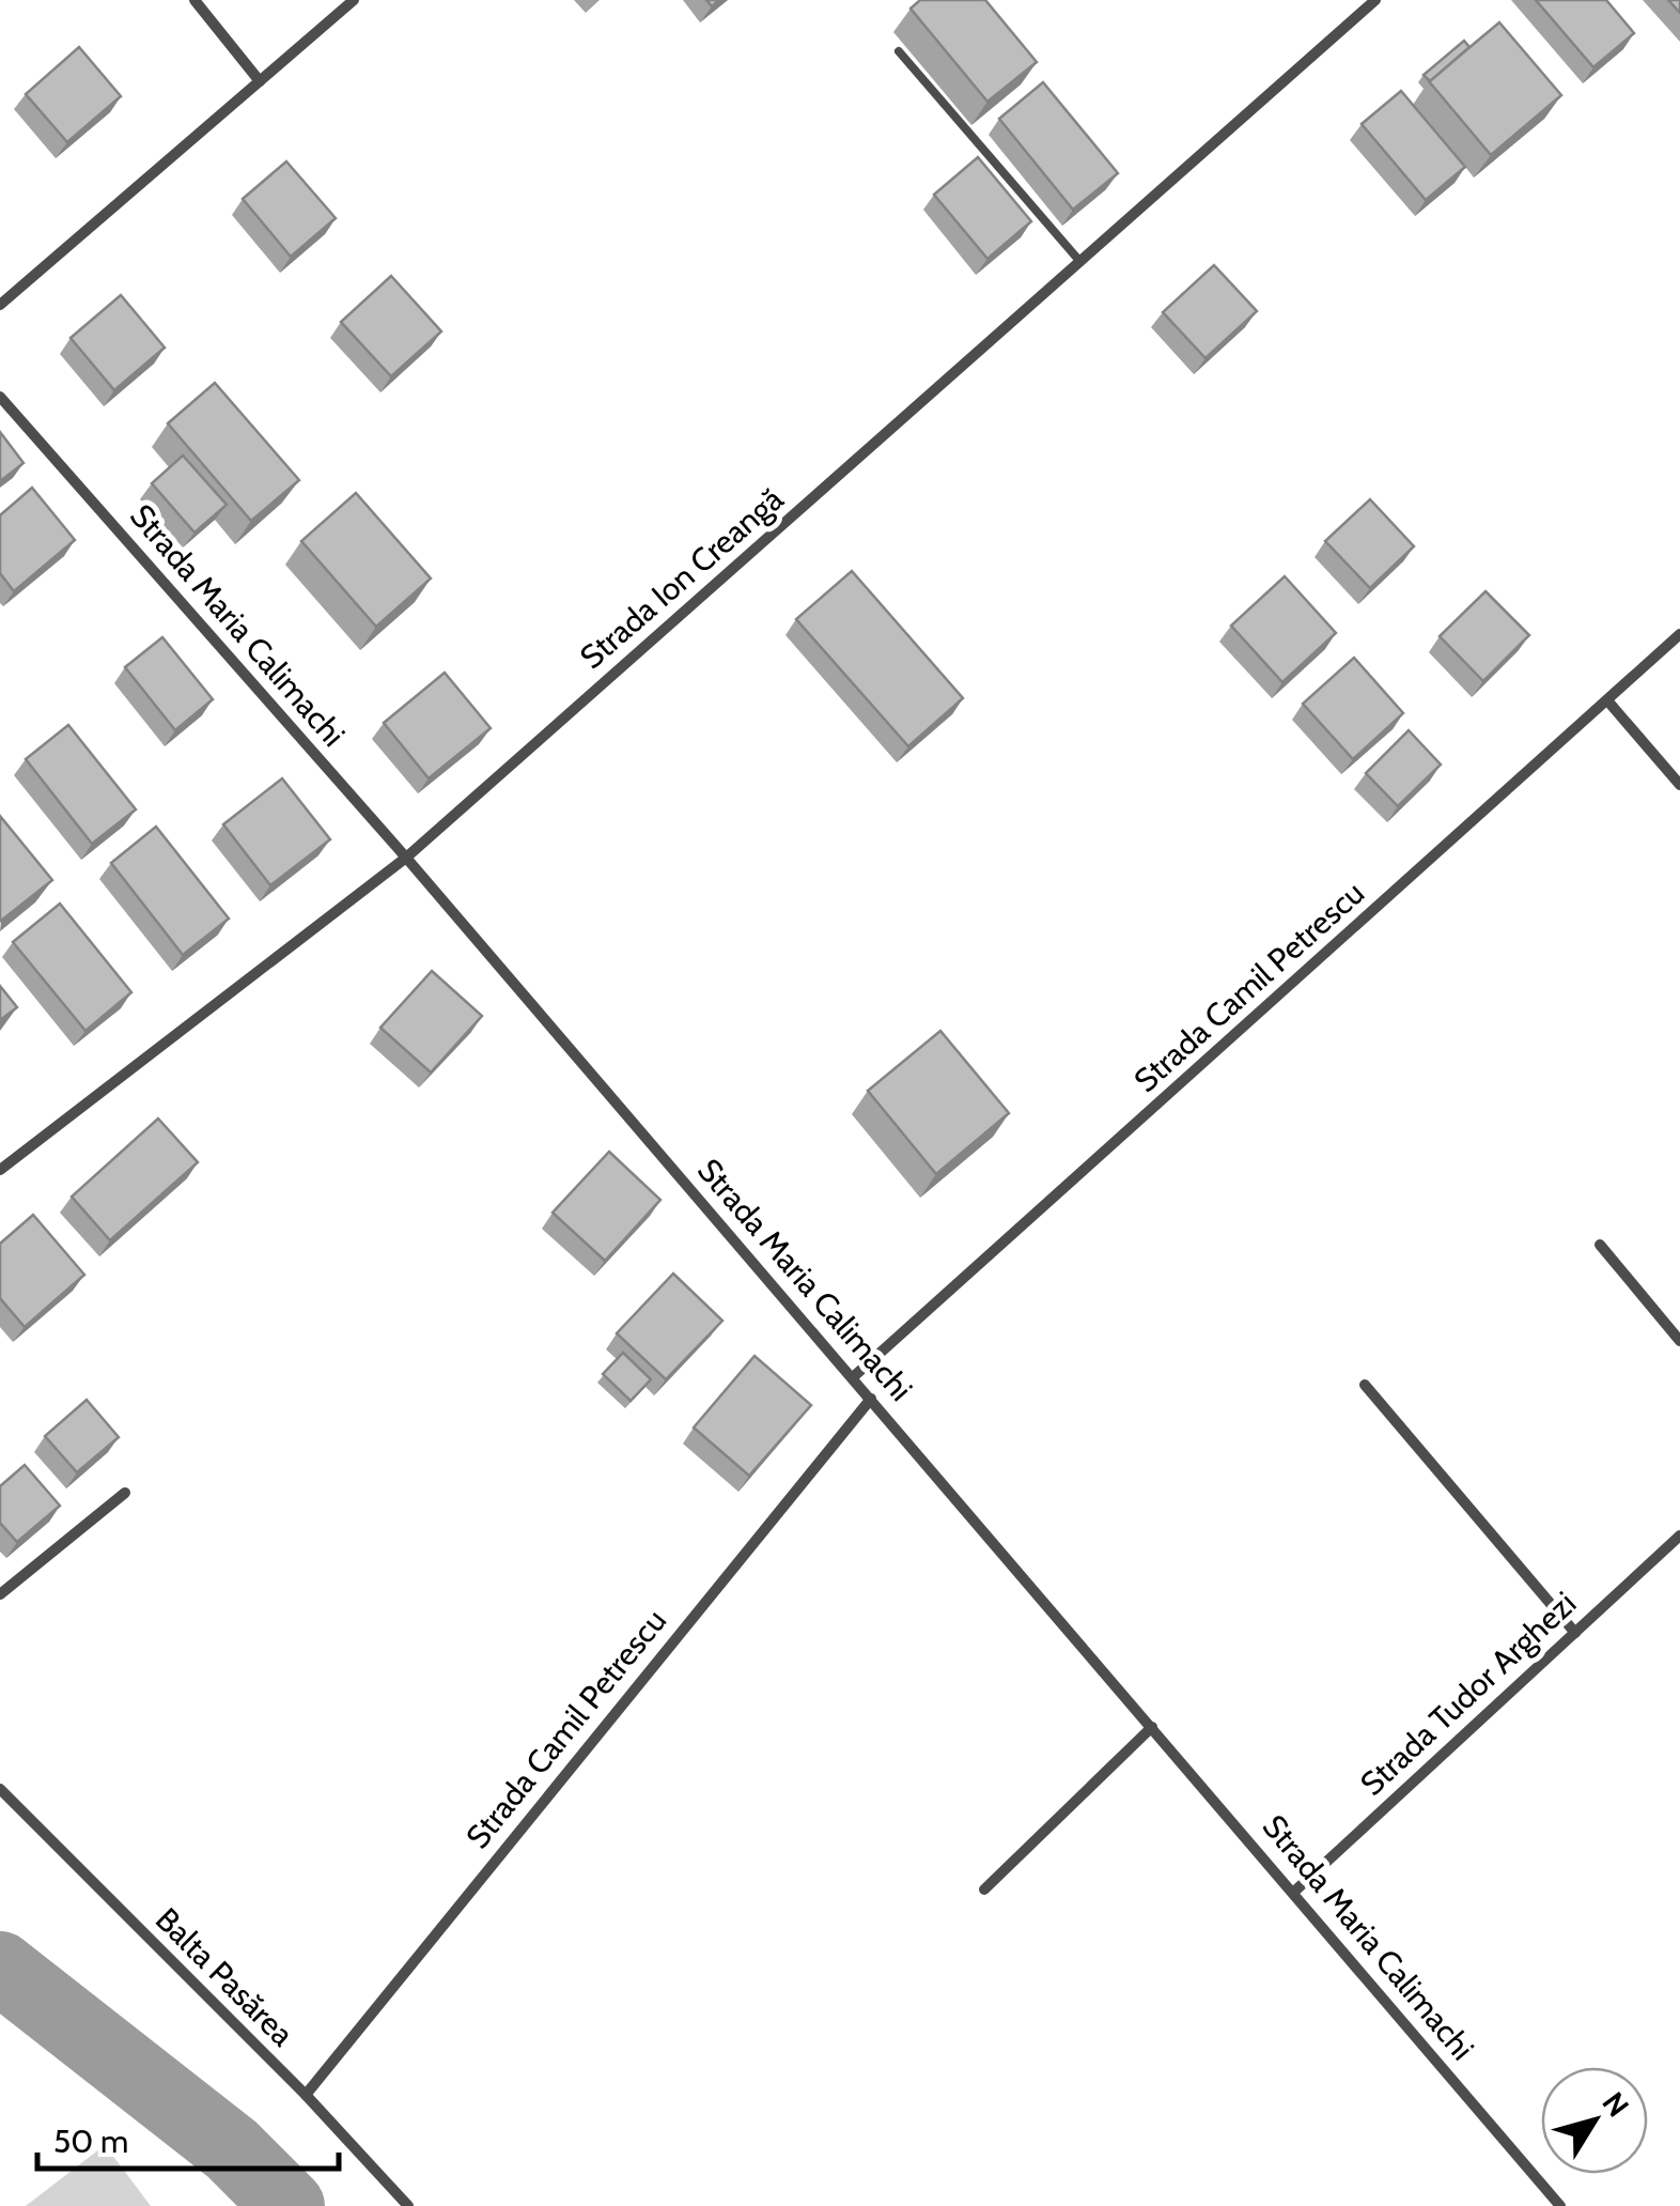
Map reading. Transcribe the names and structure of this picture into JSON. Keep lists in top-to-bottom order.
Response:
{
  "streets": {
    "street": [
      "Strada Ion Creangă",
      "Strada Maria Calimachi",
      "Strada Camil Petrescu",
      "Strada Tudor Arghezi",
      "Balta Pasărea"
    ]
  },
  "crossings": [
    ["Strada Ion Creangă", "Strada Maria Calimachi"],
    ["Strada Maria Calimachi", "Strada Camil Petrescu"],
    ["Strada Maria Calimachi", "Strada Tudor Arghezi"],
    ["Strada Camil Petrescu", "Balta Pasărea"]
  ],
  "scale_bar": "50 m",
  "north": "top right"
}
